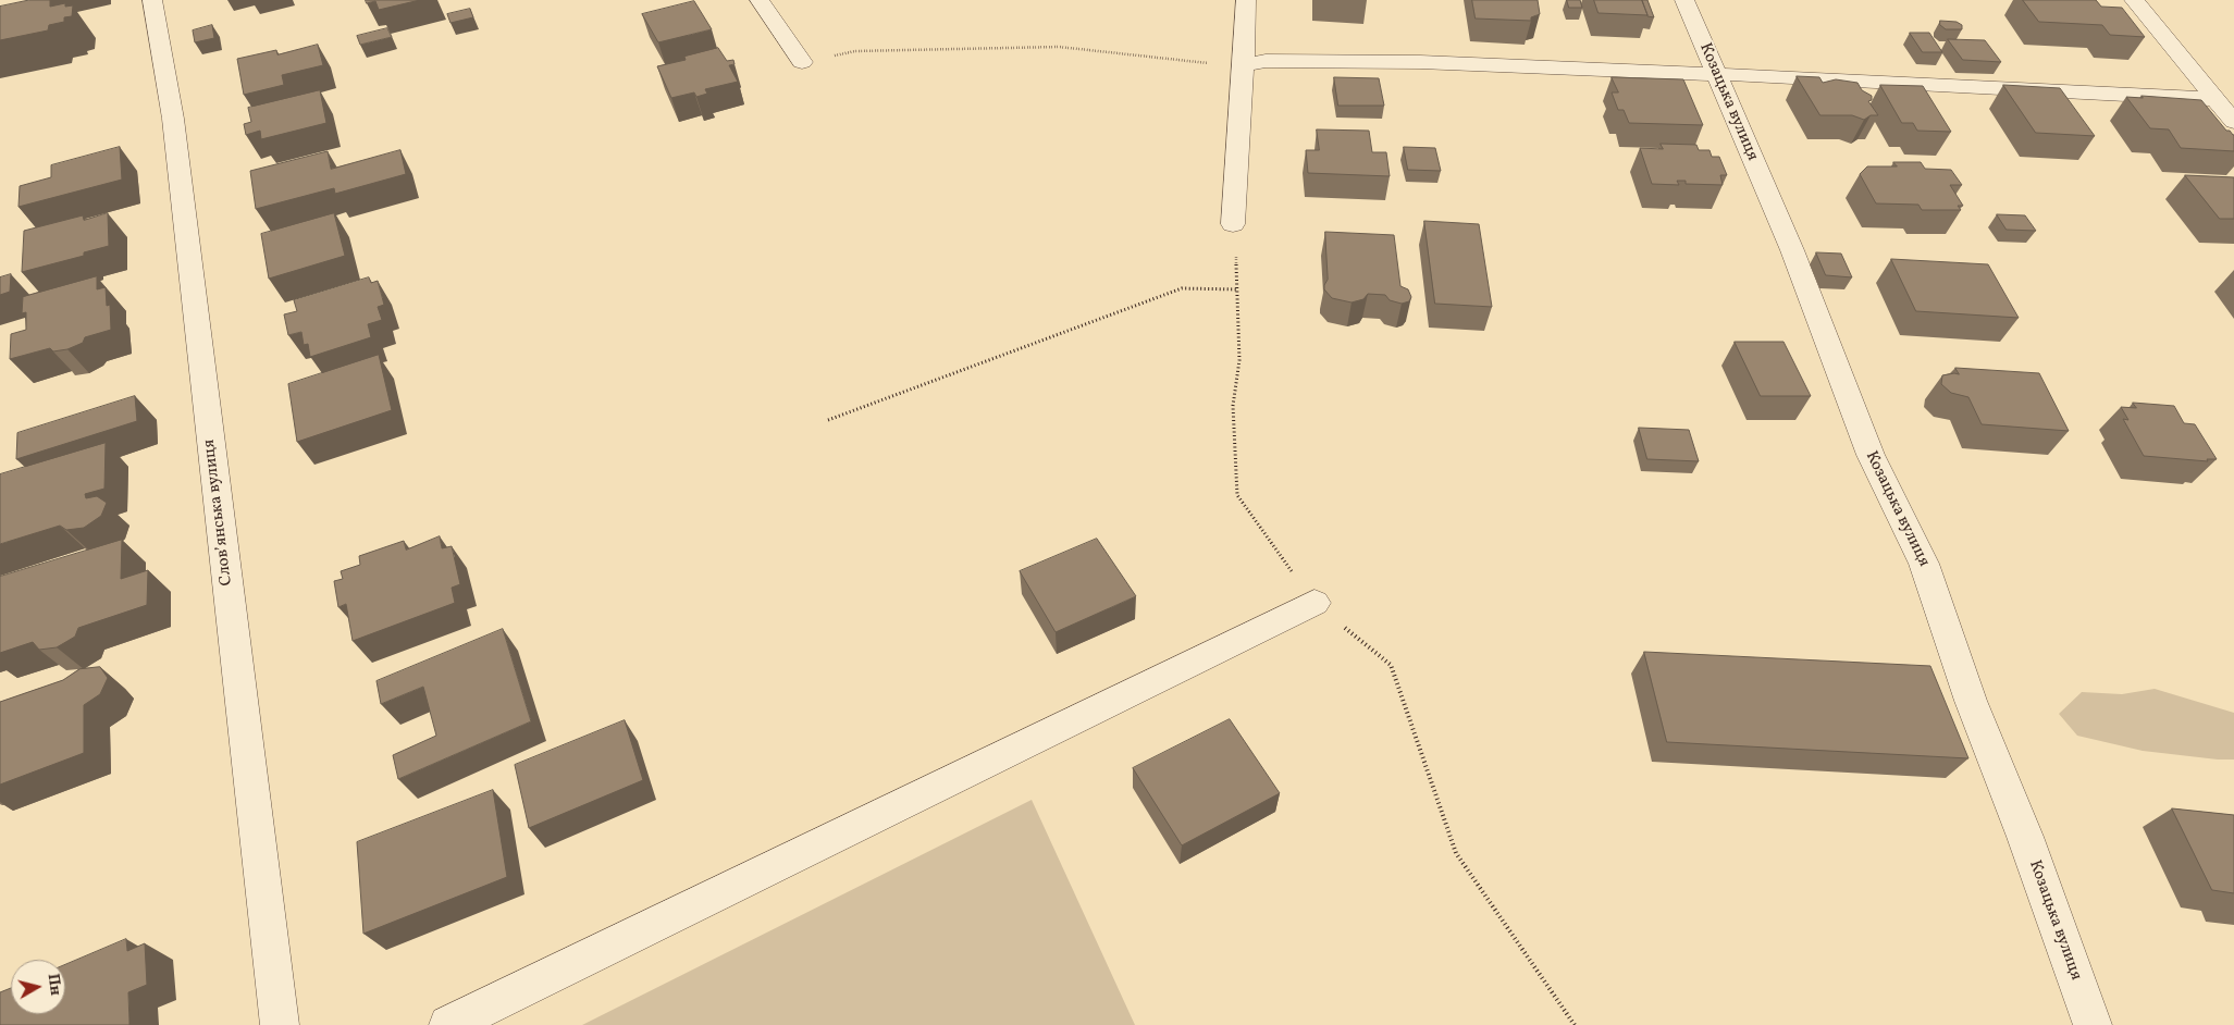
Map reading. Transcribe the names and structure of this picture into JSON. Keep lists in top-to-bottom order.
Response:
{
  "streets": {
    "street": ["Козацька вулиця", "Словʼянська вулиця"]
  },
  "north": "right"
}
